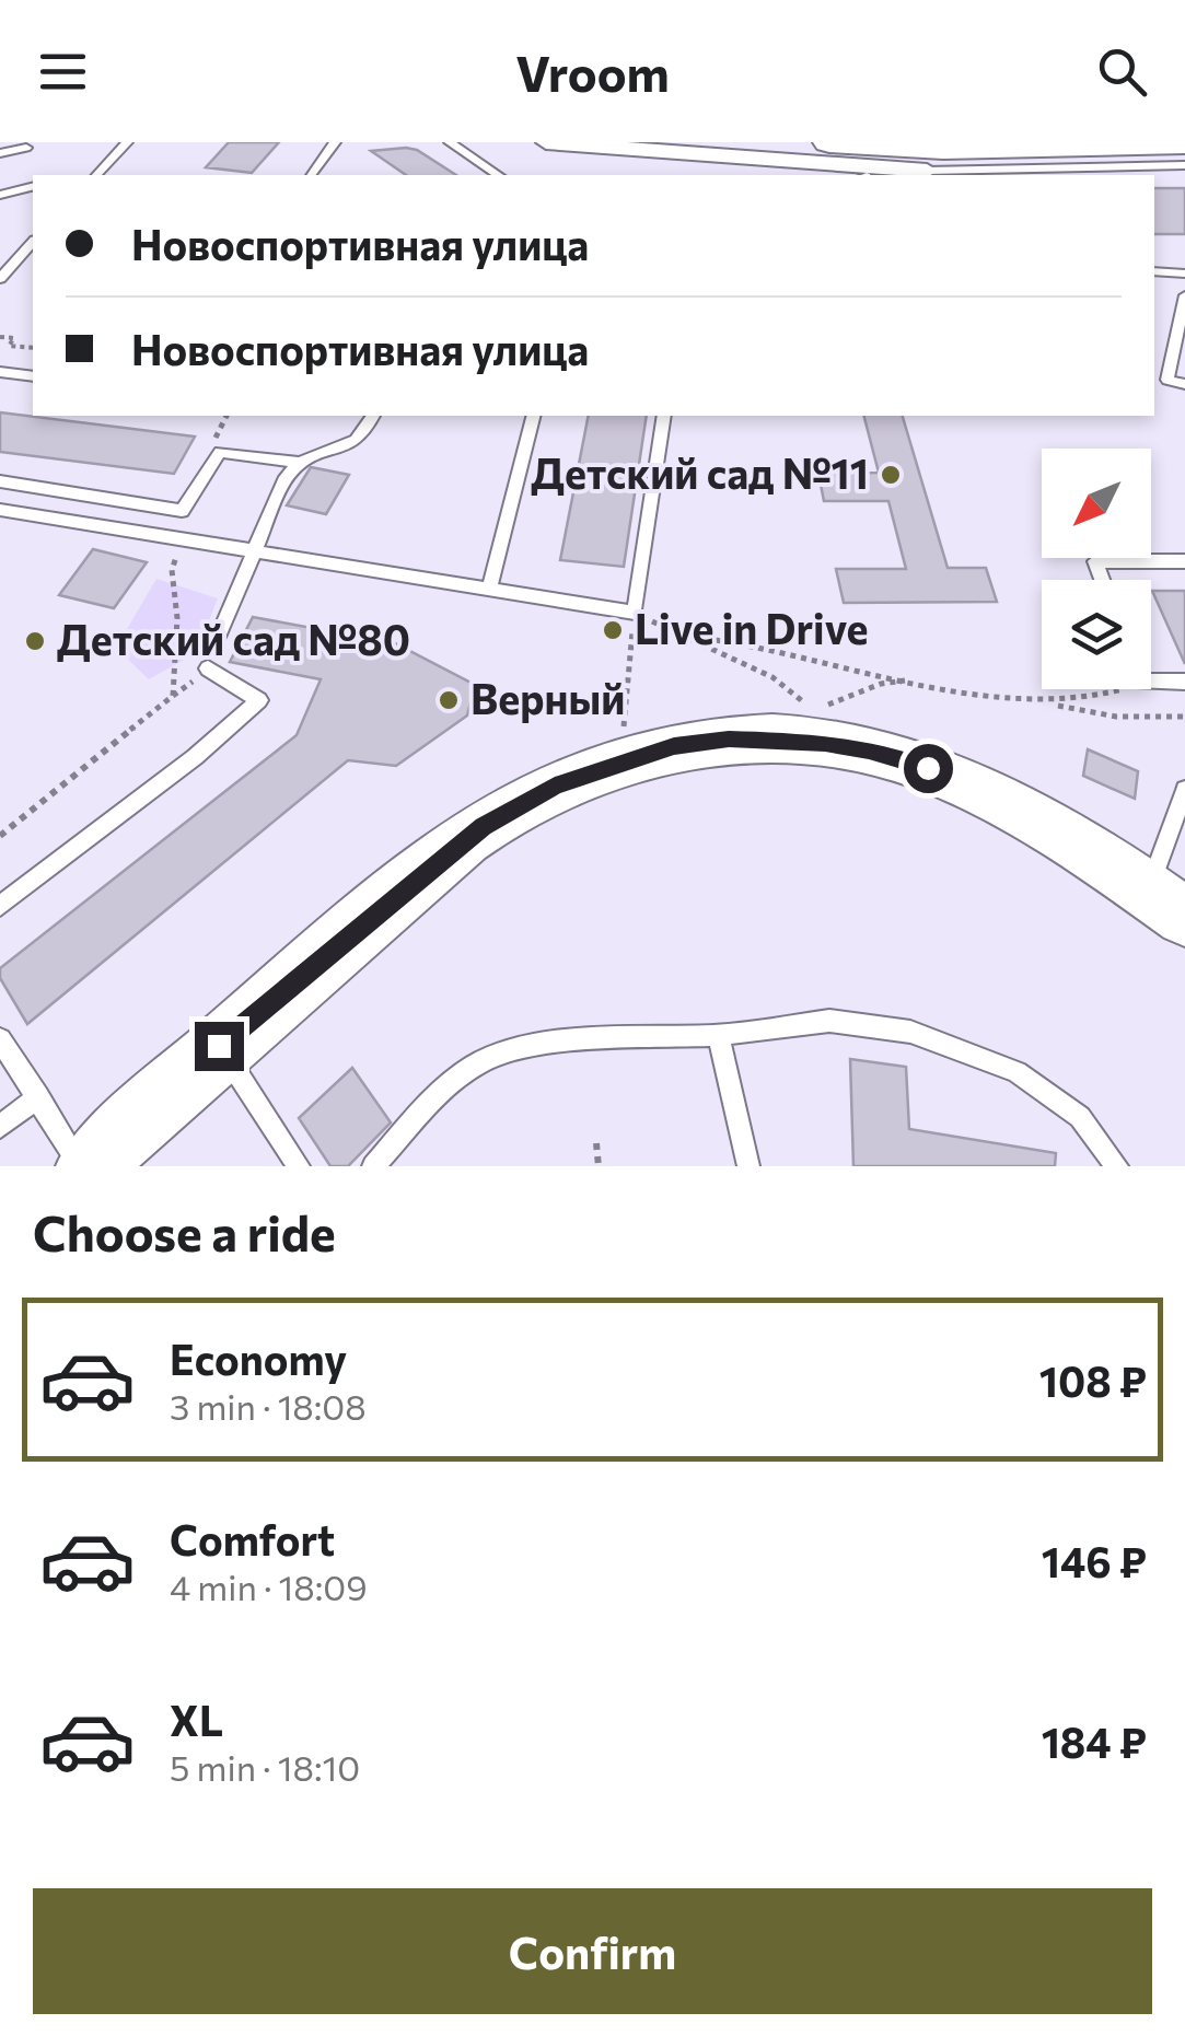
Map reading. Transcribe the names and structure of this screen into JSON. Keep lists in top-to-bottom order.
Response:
{
  "places": [
    "Детский сад №11",
    "Live in Drive",
    "Детский сад №80",
    "Верный"
  ],
  "north": "bottom left",
  "page": {
    "header": "Vroom",
    "banner": ["Новоспортивная улица", "Новоспортивная улица"],
    "heading": "Choose a ride",
    "list": [
      {
        "name": "Economy",
        "note": "3 min · 18:08",
        "value": "108 ₽"
      },
      {
        "name": "Comfort",
        "note": "4 min · 18:09",
        "value": "146 ₽"
      },
      {
        "name": "XL",
        "note": "5 min · 18:10",
        "value": "184 ₽"
      }
    ],
    "buttons": "Confirm"
  }
}
